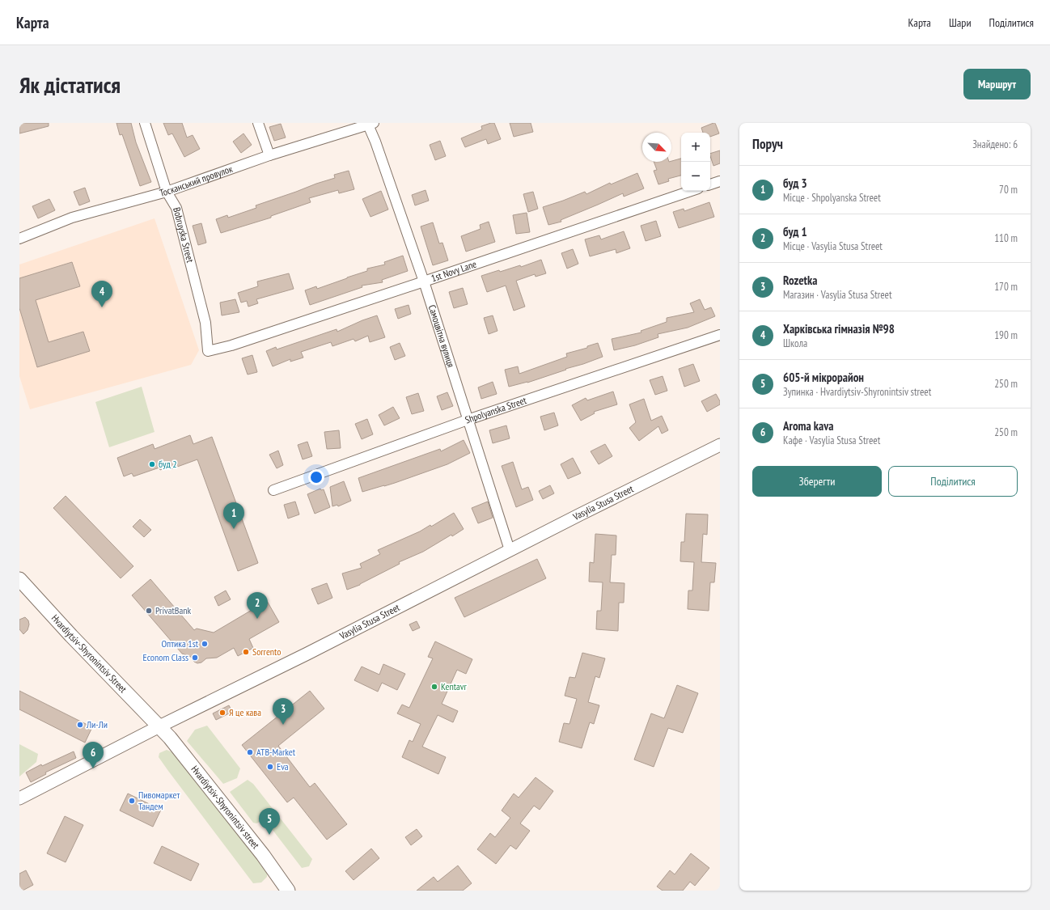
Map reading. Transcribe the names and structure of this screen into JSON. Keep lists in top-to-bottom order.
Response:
{
  "streets": {
    "main road": ["Hvardiytsiv-Shyronintsiv Street", "Hvardiytsiv-Shyronintsiv street"],
    "street": [
      "Тосканський провулок",
      "Bobruyska Street",
      "1st Novy Lane",
      "Самоцвітна вулиця",
      "Shpolyanska Street",
      "Vasylia Stusa Street"
    ]
  },
  "crossings": [
    ["Тосканський провулок", "Bobruyska Street"],
    ["Тосканський провулок", "Самоцвітна вулиця"],
    ["Bobruyska Street", "1st Novy Lane"],
    ["1st Novy Lane", "Самоцвітна вулиця"],
    ["Самоцвітна вулиця", "Shpolyanska Street"],
    ["Самоцвітна вулиця", "Vasylia Stusa Street"],
    ["Vasylia Stusa Street", "Hvardiytsiv-Shyronintsiv Street"],
    ["Vasylia Stusa Street", "Hvardiytsiv-Shyronintsiv street"],
    ["Hvardiytsiv-Shyronintsiv Street", "Hvardiytsiv-Shyronintsiv street"]
  ],
  "places": [
    "буд 2",
    "PrivatBank",
    "Оптика 1st",
    "Sorrento",
    "Econom Class",
    "Kentavr",
    "Я це кава",
    "Ли-Ли",
    "ATB-Market",
    "Eva",
    "Пивомаркет Тандем"
  ],
  "north": "bottom right",
  "page": {
    "header": "Карта",
    "nav": ["Карта", "Шари", "Поділитися"],
    "buttons": [
      "Маршрут",
      ["Зберегти", "Поділитися"]
    ],
    "title": "Як дістатися",
    "heading": ["Поруч", "Знайдено: 6"],
    "map_buttons": ["+", "−"],
    "list": [
      {
        "mark": "1",
        "name": "буд 3",
        "note": "Місце · Shpolyanska Street",
        "value": "70 m"
      },
      {
        "mark": "2",
        "name": "буд 1",
        "note": "Місце · Vasylia Stusa Street",
        "value": "110 m"
      },
      {
        "mark": "3",
        "name": "Rozetka",
        "note": "Магазин · Vasylia Stusa Street",
        "value": "170 m"
      },
      {
        "mark": "4",
        "name": "Харківська гімназія №98",
        "note": "Школа",
        "value": "190 m"
      },
      {
        "mark": "5",
        "name": "605-й мікрорайон",
        "note": "Зупинка · Hvardiytsiv-Shyronintsiv street",
        "value": "250 m"
      },
      {
        "mark": "6",
        "name": "Aroma kava",
        "note": "Кафе · Vasylia Stusa Street",
        "value": "250 m"
      }
    ],
    "pins": [
      "4",
      "1",
      "2",
      "3",
      "6",
      "5"
    ]
  }
}
